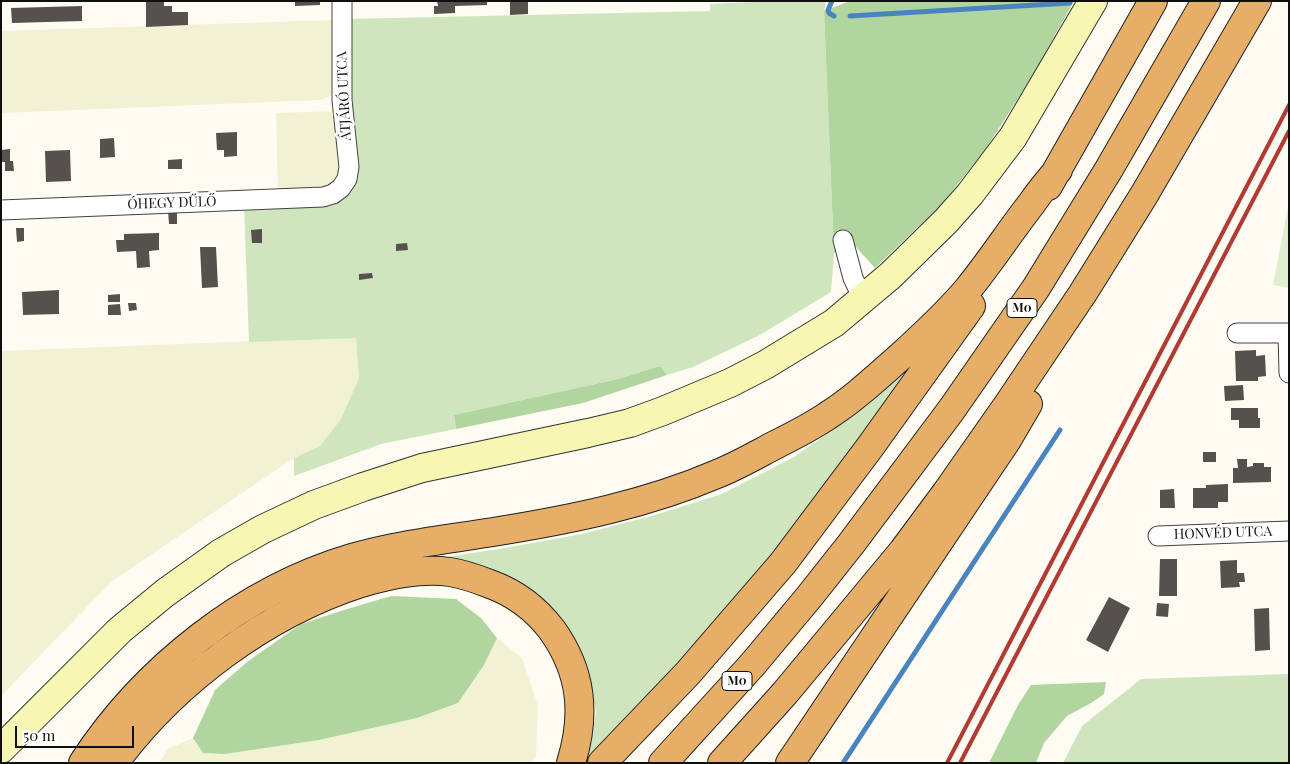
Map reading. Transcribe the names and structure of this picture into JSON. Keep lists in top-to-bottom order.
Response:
{
  "streets": {
    "highway": ["M0"],
    "street": ["ÁTJÁRÓ UTCA", "ÓHEGY DŰLŐ", "HONVÉD UTCA"]
  },
  "crossings": [
    ["ÁTJÁRÓ UTCA", "ÓHEGY DŰLŐ"]
  ],
  "scale_bar": "50 m"
}
